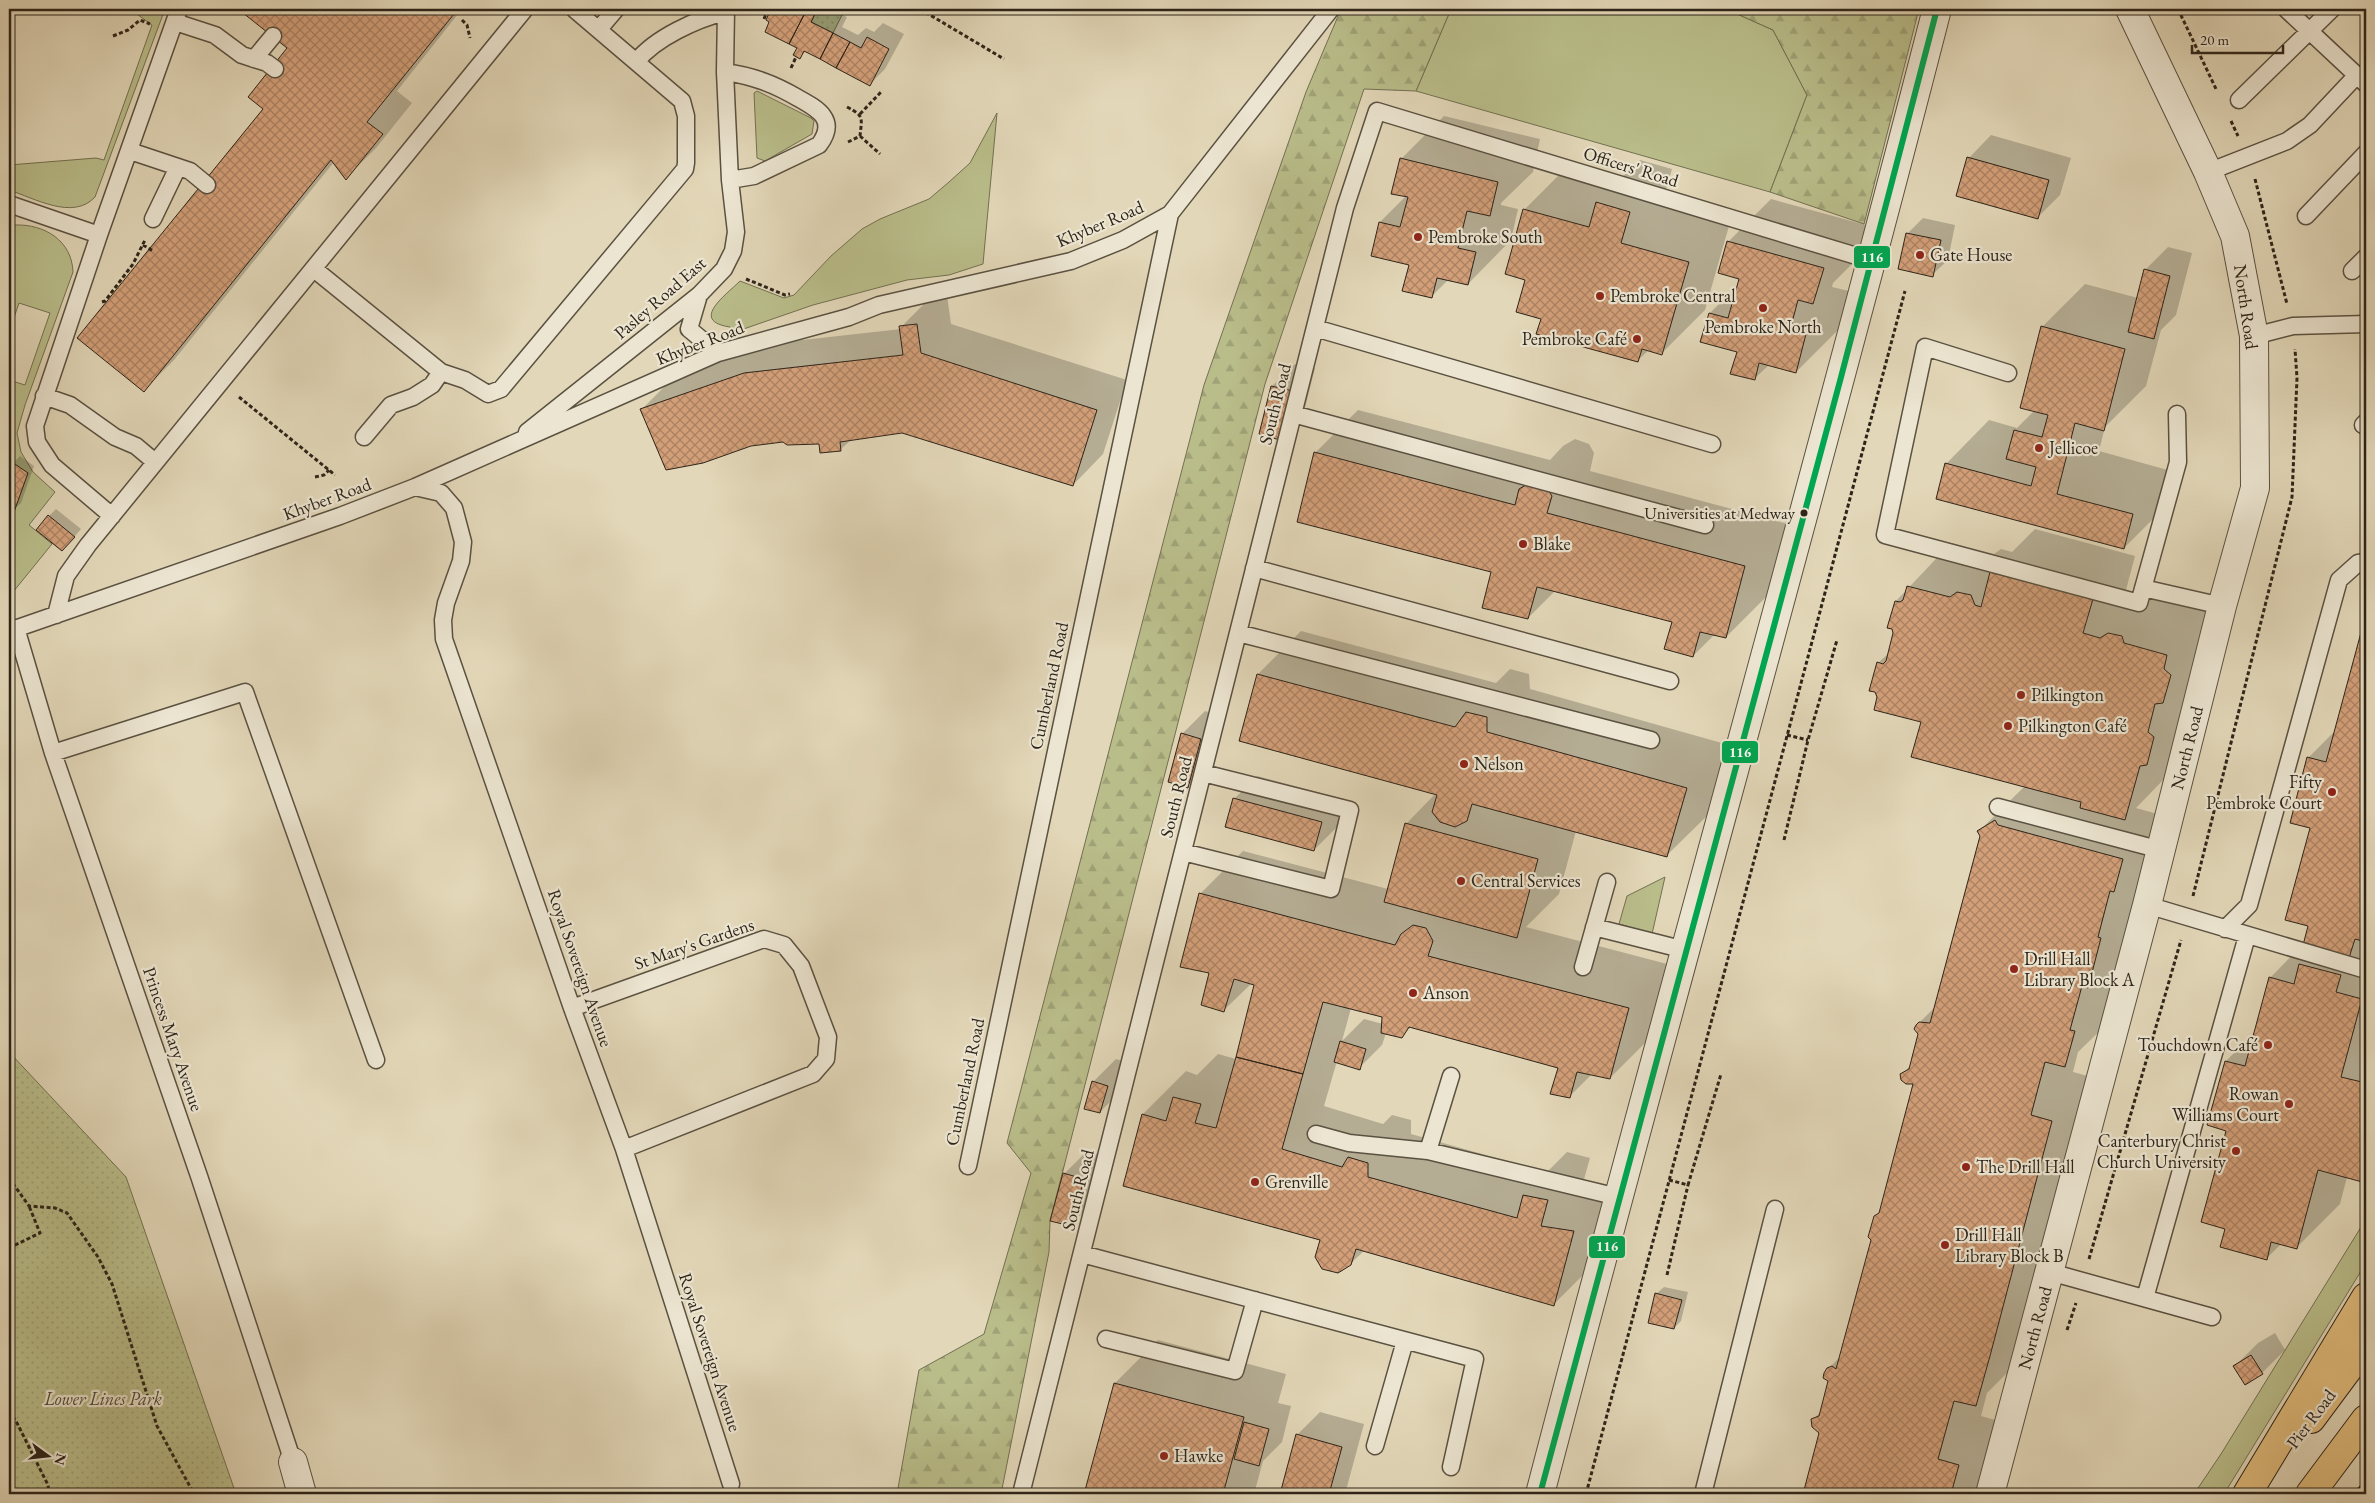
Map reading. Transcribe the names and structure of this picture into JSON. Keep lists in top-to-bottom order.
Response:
{
  "streets": {
    "main road": ["Pier Road"],
    "street": ["North Road"],
    "lane": [
      "Officers' Road",
      "Khyber Road",
      "Pasley Road East",
      "South Road",
      "Cumberland Road",
      "St Mary's Gardens",
      "Royal Sovereign Avenue",
      "Princess Mary Avenue"
    ]
  },
  "crossings": [
    ["Officers' Road", "South Road"],
    ["Khyber Road", "Pasley Road East"],
    ["Khyber Road", "Cumberland Road"],
    ["Khyber Road", "Royal Sovereign Avenue"],
    ["Khyber Road", "Princess Mary Avenue"],
    ["St Mary's Gardens", "Royal Sovereign Avenue"]
  ],
  "parks": ["Lower Lines Park"],
  "places": [
    "Pembroke South",
    "Gate House",
    "Pembroke Central",
    "Pembroke North",
    "Pembroke Café",
    "Jellicoe",
    "Universities at Medway",
    "Blake",
    "Pilkington",
    "Pilkington Café",
    "Nelson",
    "Fifty Pembroke Court",
    "Central Services",
    "Drill Hall Library Block A",
    "Anson",
    "Touchdown Café",
    "Rowan Williams Court",
    "Canterbury Christ Church University",
    "The Drill Hall",
    "Grenville",
    "Drill Hall Library Block B",
    "Hawke"
  ],
  "lines": ["transit line 116"],
  "scale_bar": "20 m",
  "north": "right"
}
